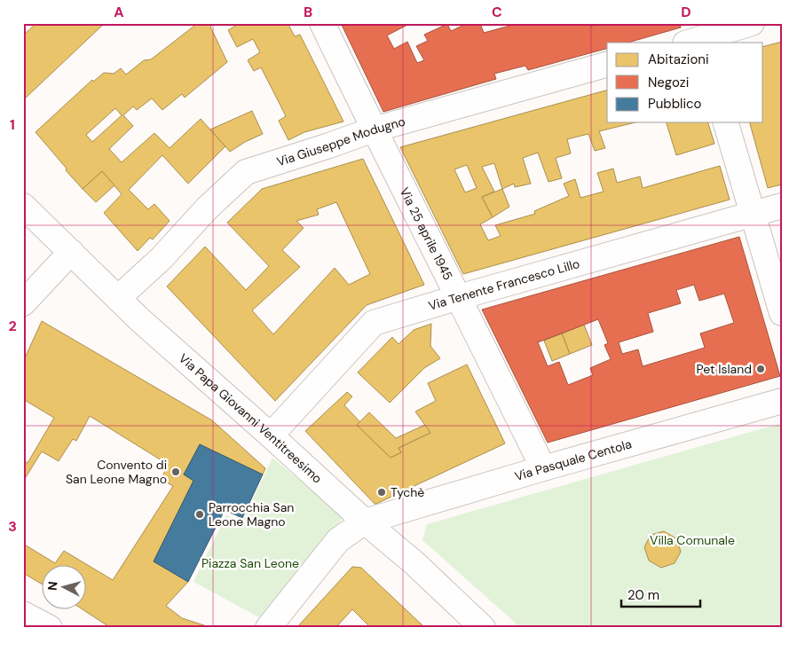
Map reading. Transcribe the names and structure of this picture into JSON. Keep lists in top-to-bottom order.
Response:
{
  "streets": {
    "street": [
      "Via Giuseppe Modugno",
      "Via 25 aprile 1945",
      "Via Tenente Francesco Lillo",
      "Via Papa Giovanni Ventitreesimo",
      "Via Pasquale Centola"
    ]
  },
  "crossings": [
    ["Via Giuseppe Modugno", "Via 25 aprile 1945"],
    ["Via Giuseppe Modugno", "Via Papa Giovanni Ventitreesimo"],
    ["Via 25 aprile 1945", "Via Tenente Francesco Lillo"],
    ["Via 25 aprile 1945", "Via Pasquale Centola"],
    ["Via Tenente Francesco Lillo", "Via Papa Giovanni Ventitreesimo"],
    ["Via Papa Giovanni Ventitreesimo", "Via Pasquale Centola"]
  ],
  "parks": ["Villa Comunale", "Piazza San Leone"],
  "places": [
    "Pet Island",
    "Convento di San Leone Magno",
    "Tychè",
    "Parrocchia San Leone Magno"
  ],
  "legend": ["Abitazioni", "Negozi", "Pubblico"],
  "scale_bar": "20 m",
  "north": "left",
  "grid": {
    "columns": [
      "A",
      "B",
      "C",
      "D"
    ],
    "rows": ["1", "2", "3"]
  }
}
